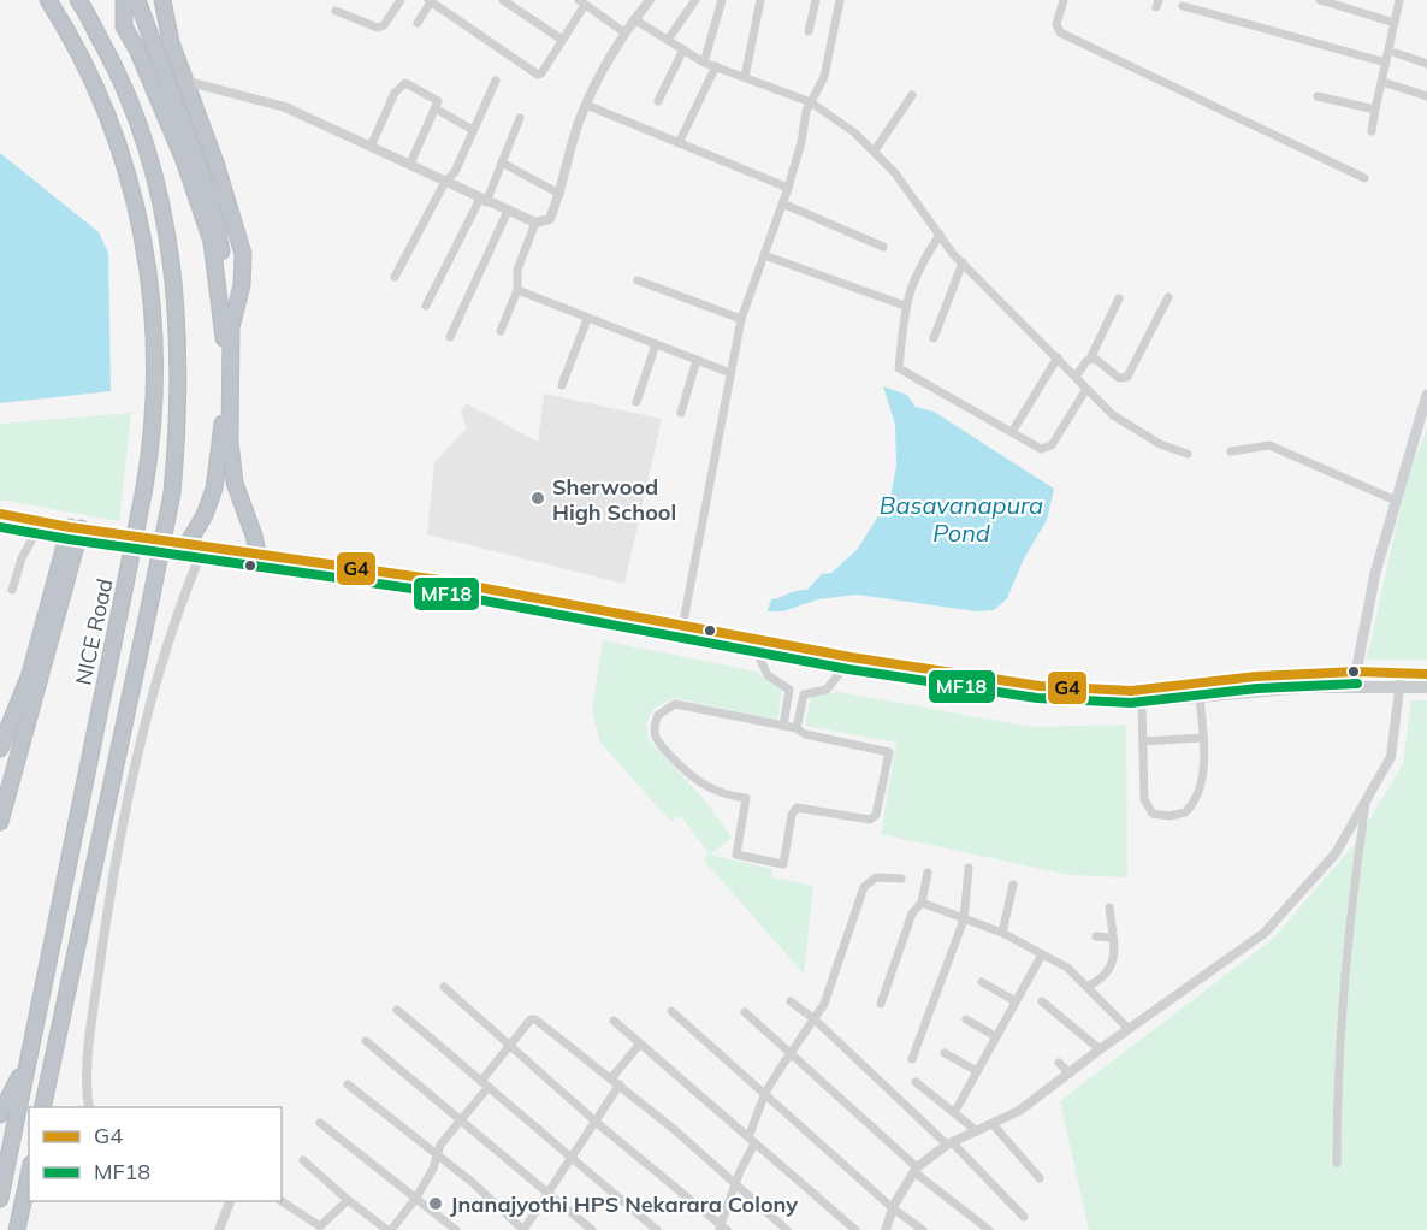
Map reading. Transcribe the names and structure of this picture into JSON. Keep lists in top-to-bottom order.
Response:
{
  "streets": {
    "highway": ["NICE Road"]
  },
  "water": ["Basavanapura Pond"],
  "places": ["Sherwood High School", "Jnanajyothi HPS Nekarara Colony"],
  "lines": ["transit line G4", "transit line MF18"],
  "legend": ["G4", "MF18"]
}
